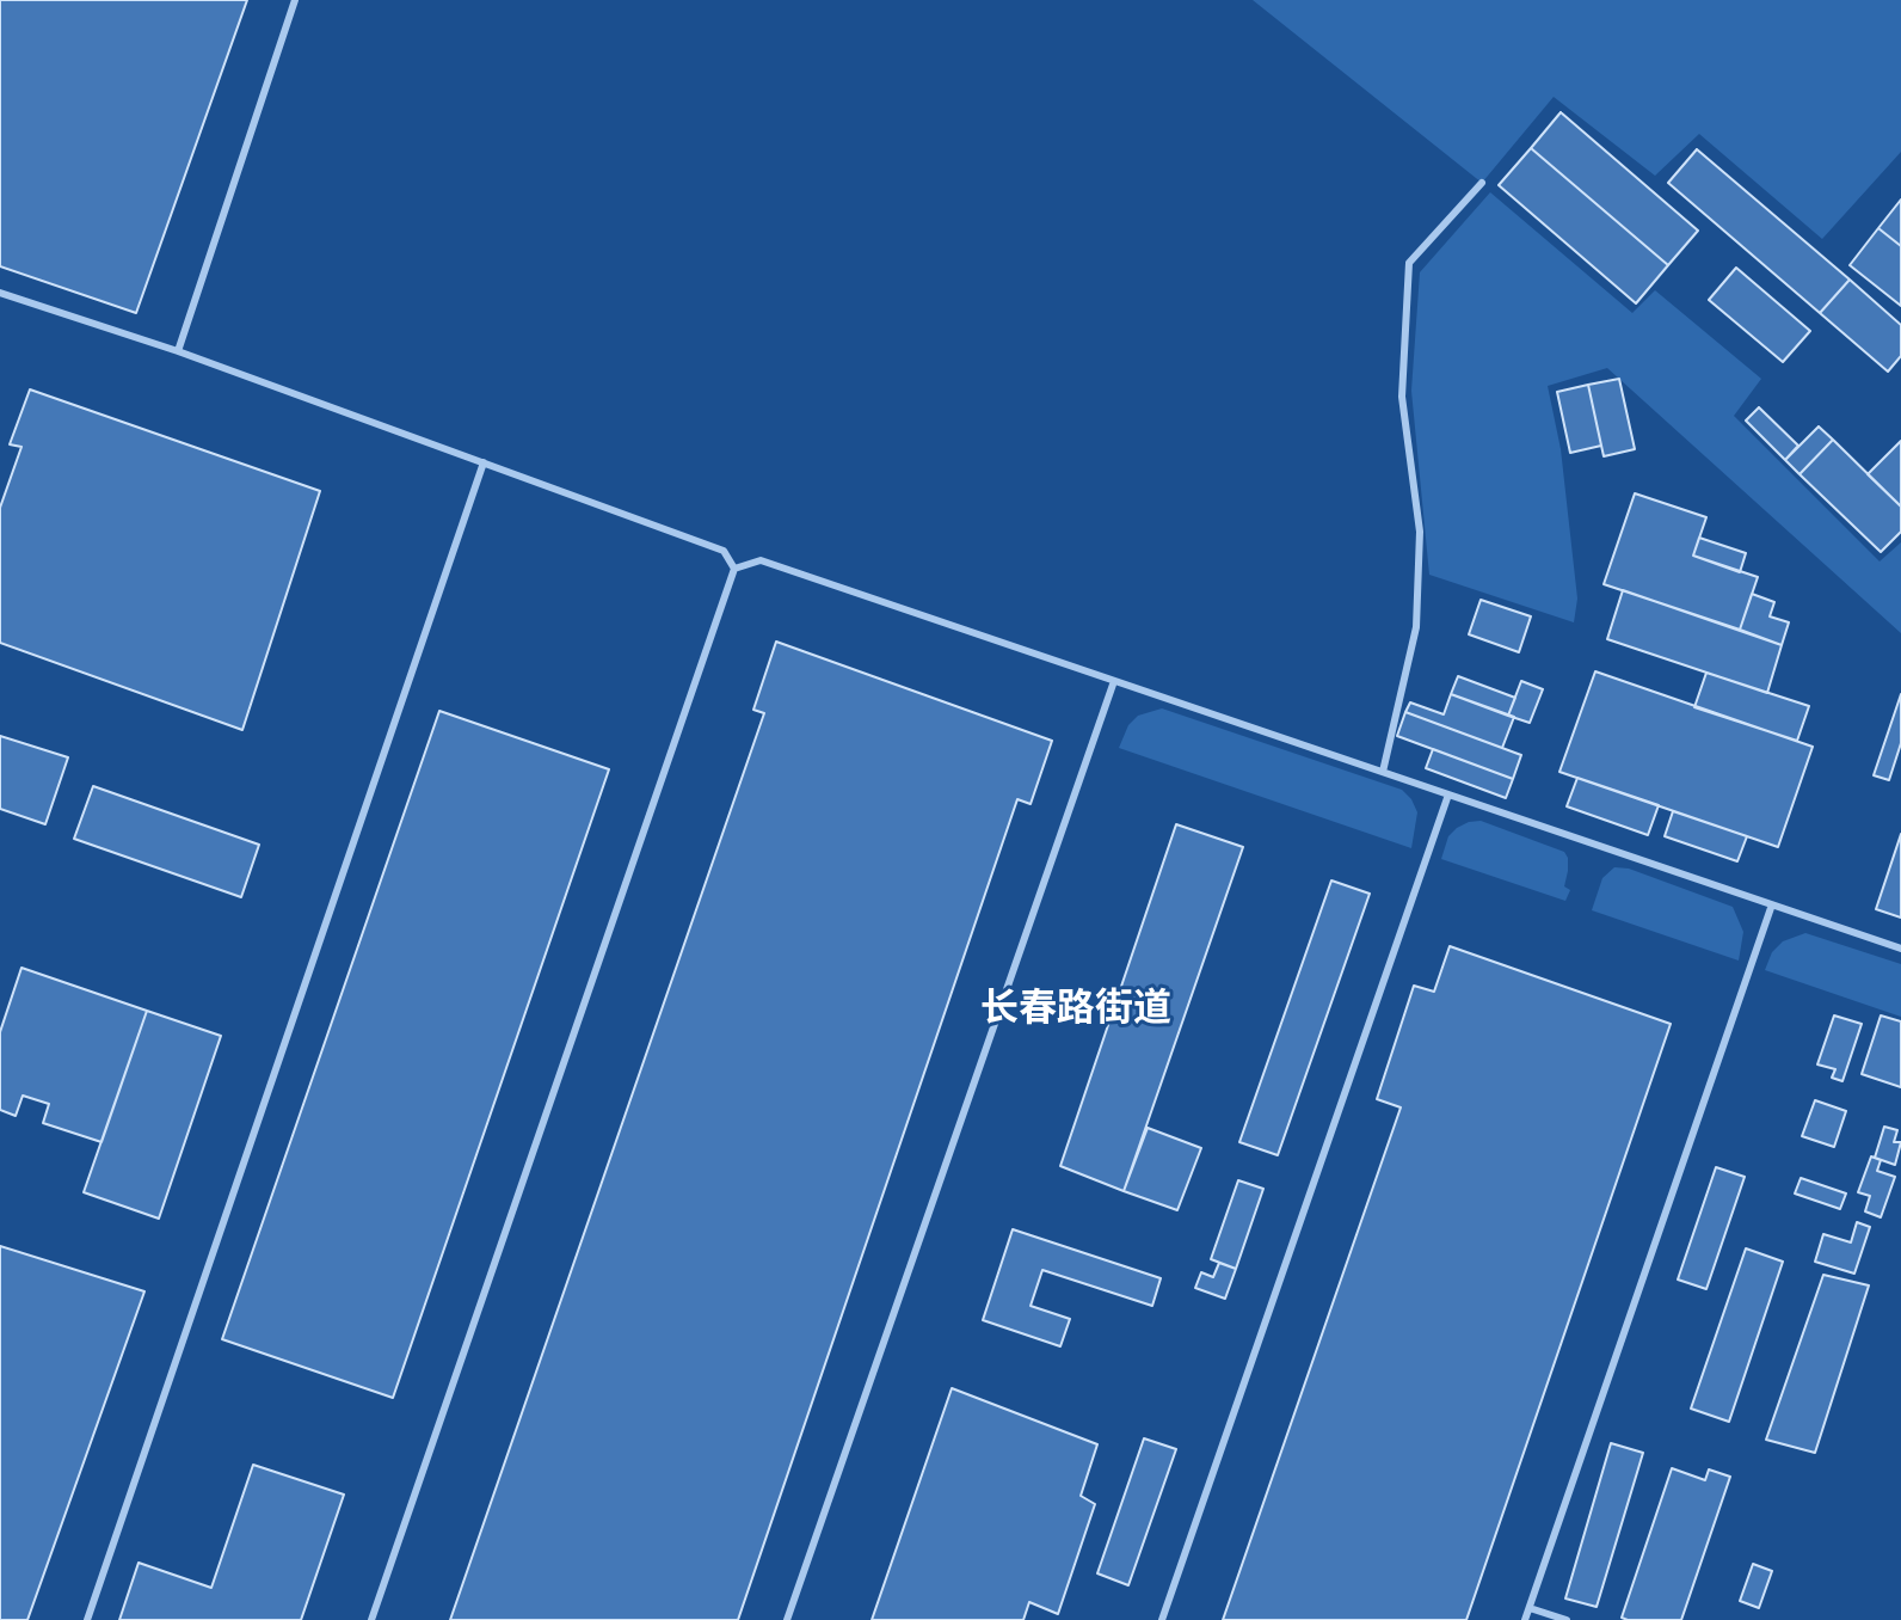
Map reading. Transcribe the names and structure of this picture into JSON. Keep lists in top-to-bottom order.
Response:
{
  "districts": ["长春路街道"]
}
